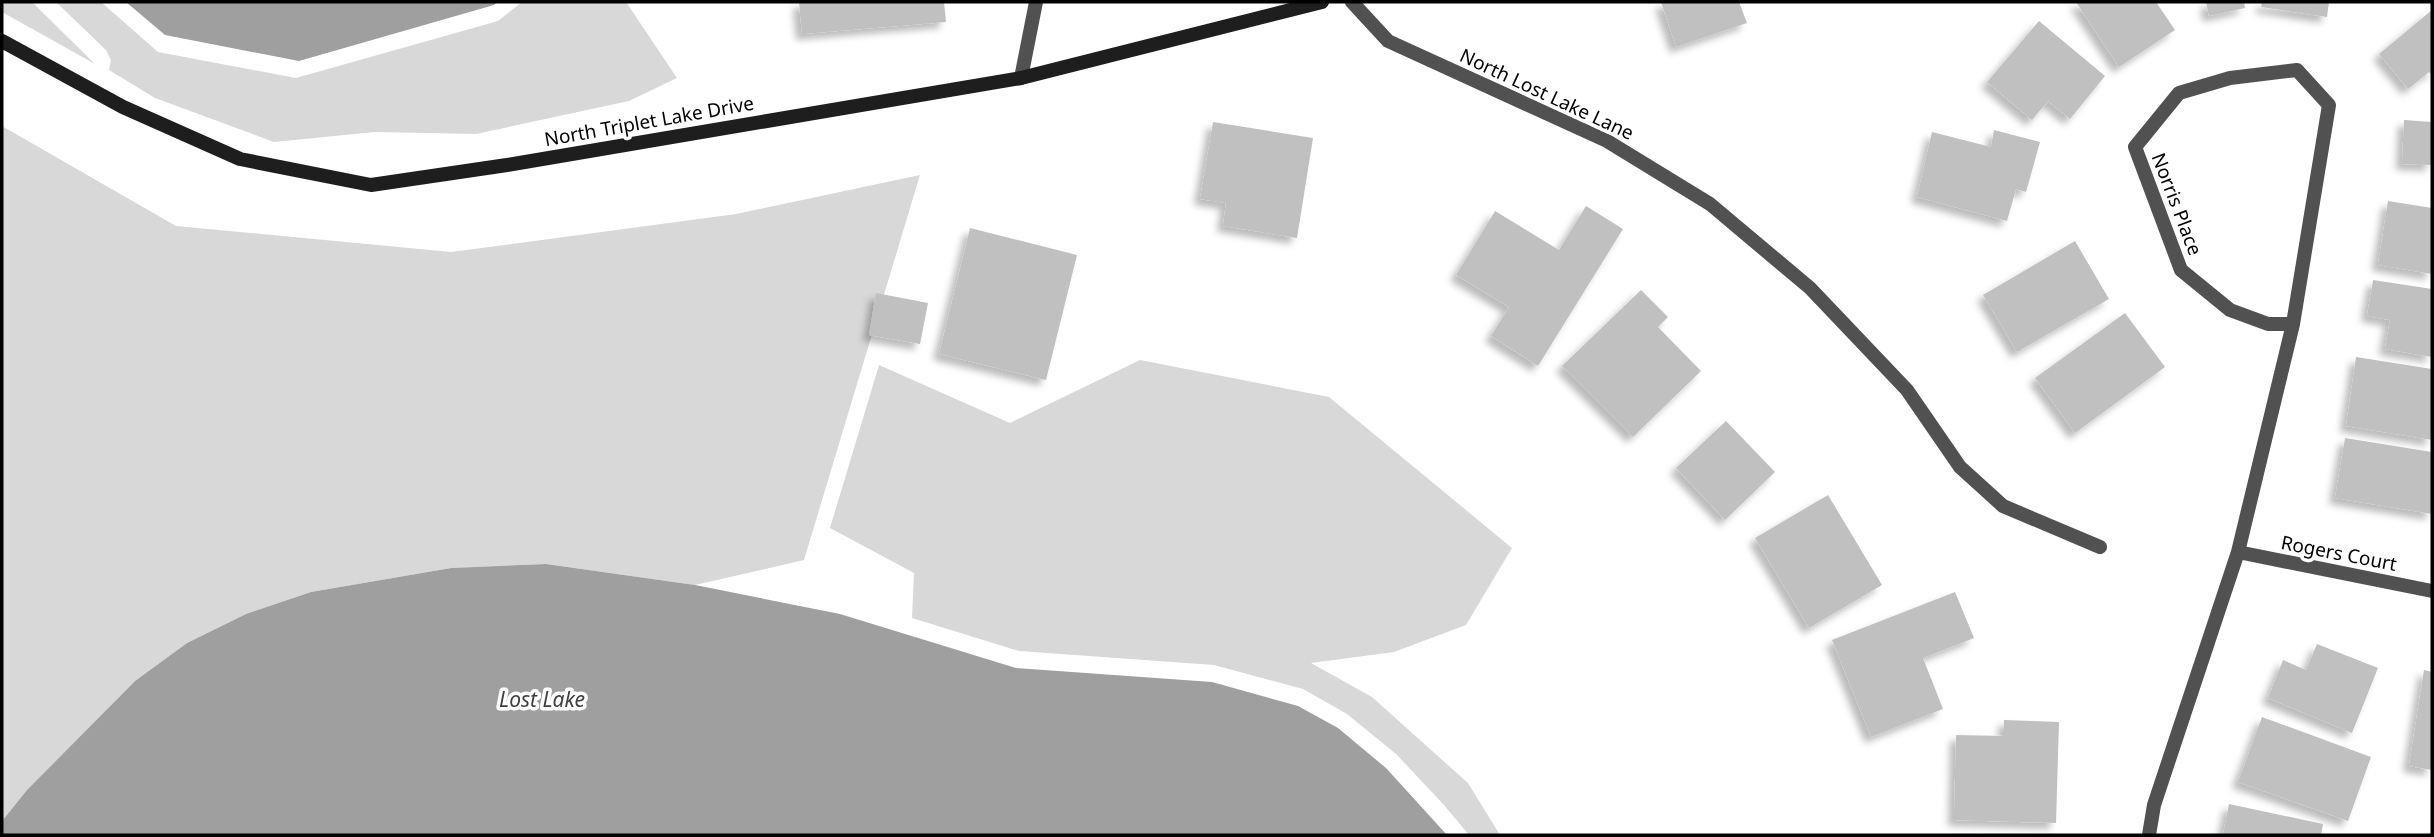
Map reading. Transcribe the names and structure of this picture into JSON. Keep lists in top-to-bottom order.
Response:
{
  "streets": {
    "street": [
      "North Lost Lake Lane",
      "North Triplet Lake Drive",
      "Norris Place",
      "Rogers Court"
    ]
  },
  "crossings": [
    ["Norris Place", "Rogers Court"]
  ],
  "water": ["Lost Lake"]
}
